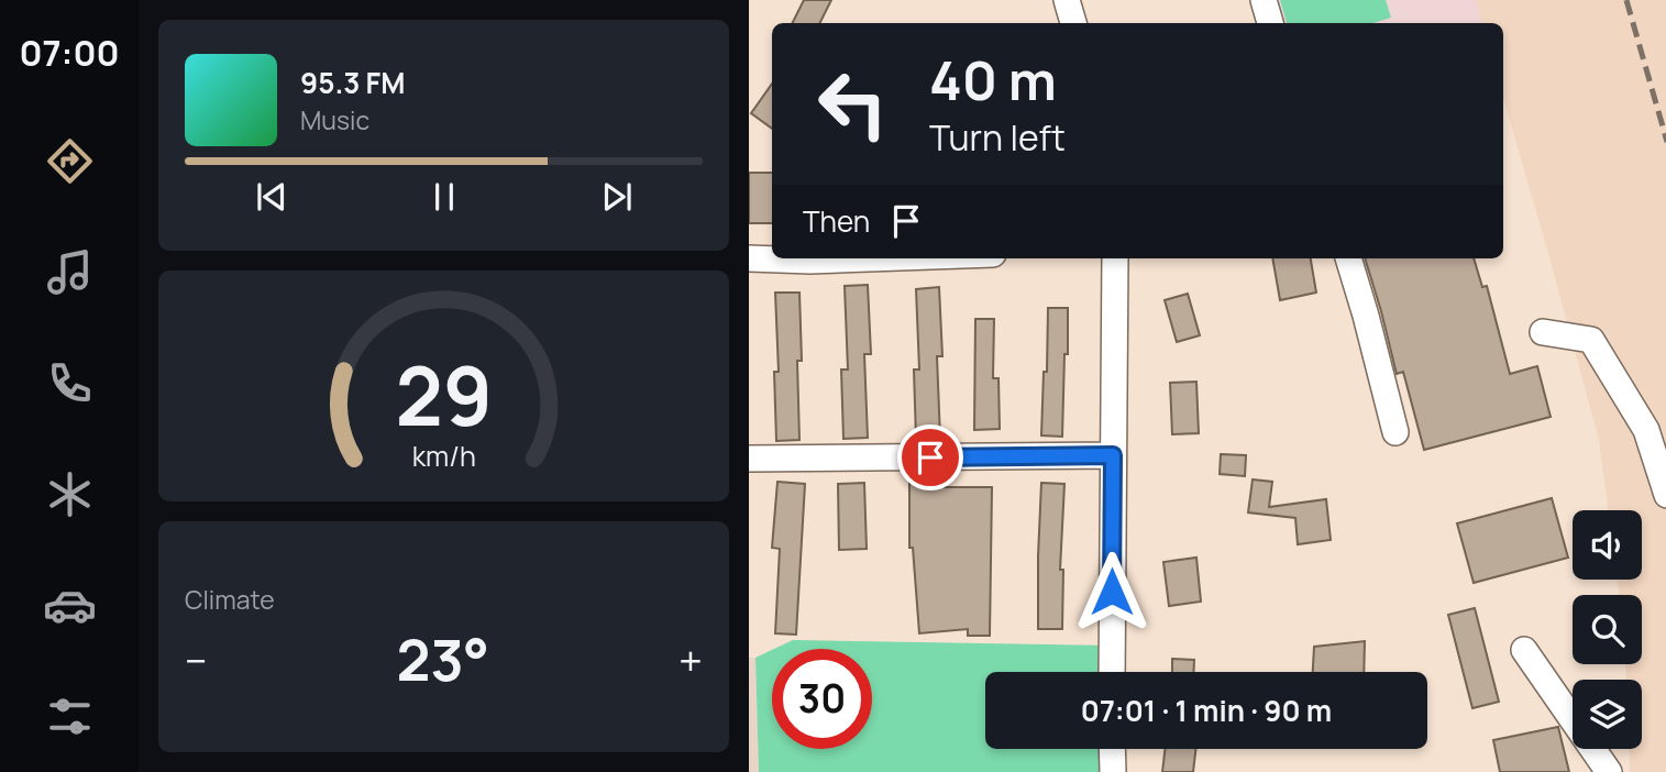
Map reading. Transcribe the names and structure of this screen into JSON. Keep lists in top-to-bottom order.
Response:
{
  "page": {
    "tabs": "07:00",
    "turn": ["40 m", "Turn left"],
    "song": ["95.3 FM", "Music"],
    "then": "Then",
    "tile": "Climate",
    "heat": ["−", "23°", "+"],
    "limit": "30",
    "trip": "07:01 · 1 min · 90 m",
    "gauge": ["29", "km/h"]
  }
}
